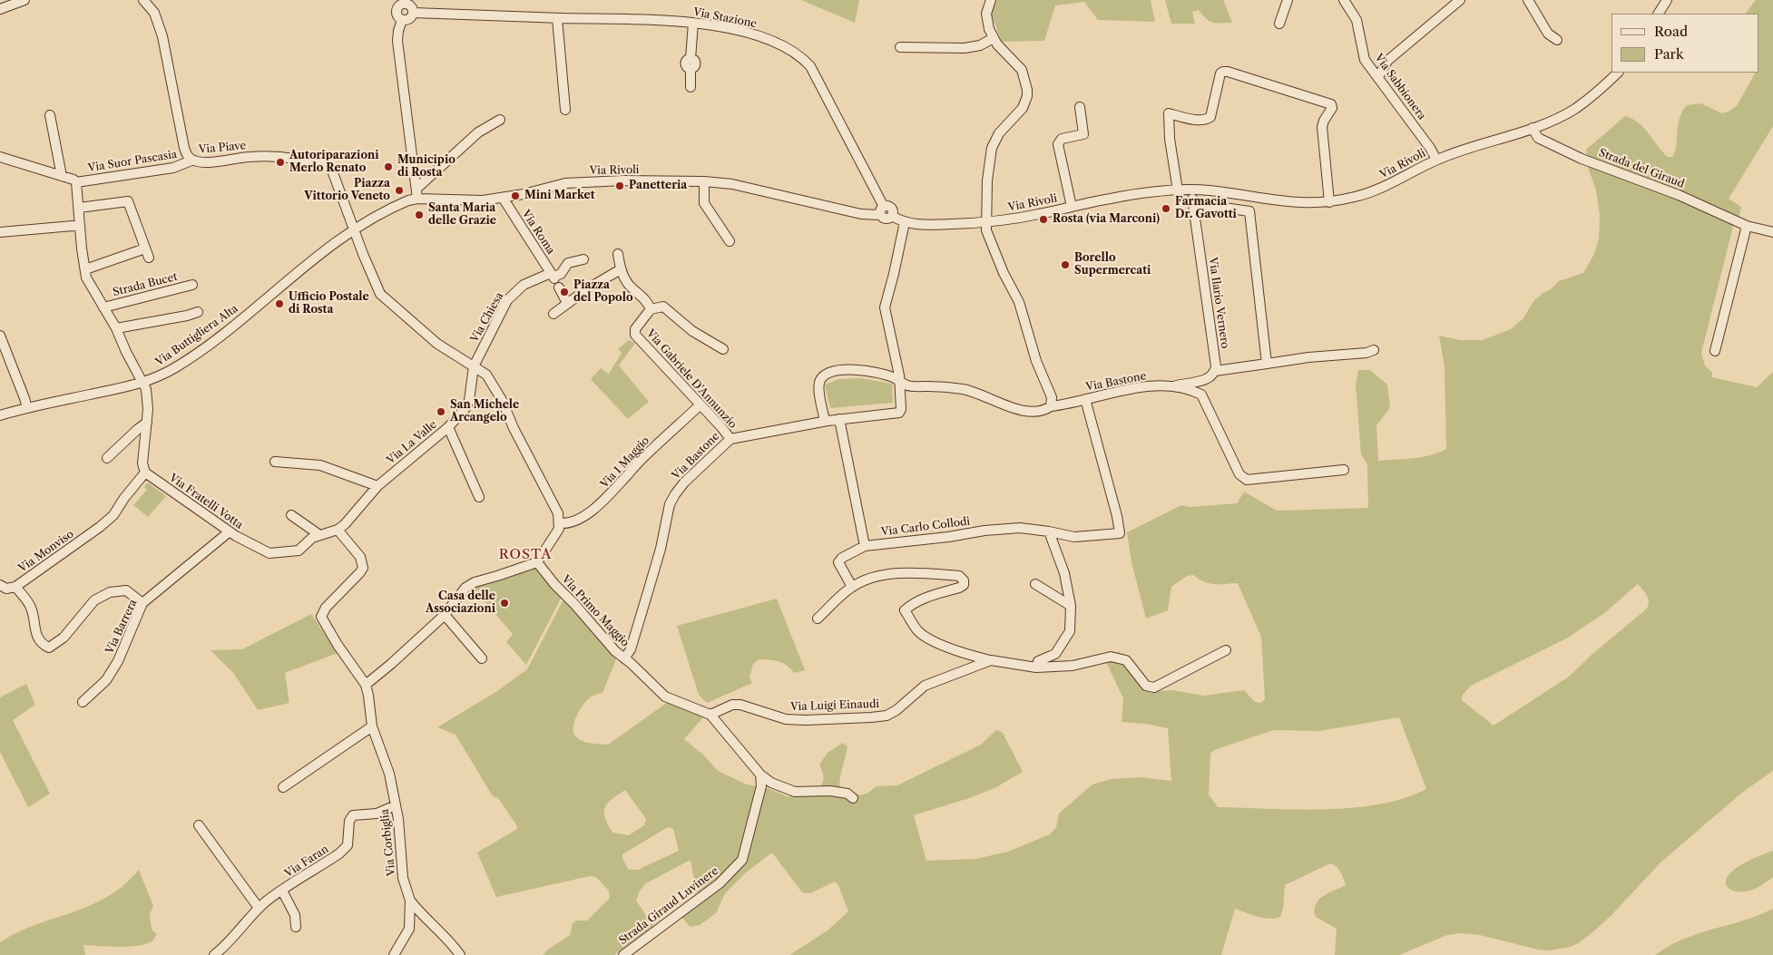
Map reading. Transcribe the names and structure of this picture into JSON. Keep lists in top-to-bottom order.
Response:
{
  "streets": {
    "street": [
      "Via Stazione",
      "Via Sabbionera",
      "Via Piave",
      "Via Suor Pascasia",
      "Via Rivoli",
      "Strada del Giraud",
      "Via Roma",
      "Strada Bucet",
      "Via Ilario Vernero",
      "Via Chiesa",
      "Via Buttigliera Alta",
      "Via Gabriele D'Annunzio",
      "Via Bastone",
      "Via La Valle",
      "Via 1 Maggio",
      "Via Fratelli Votta",
      "Via Carlo Collodi",
      "Via Monviso",
      "Via Primo Maggio",
      "Via Barrera",
      "Via Luigi Einaudi",
      "Via Corbiglia",
      "Via Faran",
      "Strada Giraud Luvinere"
    ]
  },
  "crossings": [
    ["Via Stazione", "Via Rivoli"],
    ["Via Sabbionera", "Via Rivoli"],
    ["Via Piave", "Via Suor Pascasia"],
    ["Via Piave", "Via Rivoli"],
    ["Via Piave", "Via Buttigliera Alta"],
    ["Via Suor Pascasia", "Strada Bucet"],
    ["Via Rivoli", "Strada del Giraud"],
    ["Via Rivoli", "Via Roma"],
    ["Via Rivoli", "Via Ilario Vernero"],
    ["Via Rivoli", "Via Buttigliera Alta"],
    ["Via Roma", "Via Chiesa"],
    ["Strada Bucet", "Via Buttigliera Alta"],
    ["Via Chiesa", "Via La Valle"],
    ["Via Gabriele D'Annunzio", "Via Bastone"],
    ["Via Gabriele D'Annunzio", "Via 1 Maggio"],
    ["Via Bastone", "Via Carlo Collodi"],
    ["Via Bastone", "Via Primo Maggio"],
    ["Via La Valle", "Via Fratelli Votta"],
    ["Via La Valle", "Via Corbiglia"],
    ["Via Fratelli Votta", "Via Monviso"],
    ["Via Fratelli Votta", "Via Barrera"],
    ["Via Fratelli Votta", "Via Corbiglia"],
    ["Via Monviso", "Via Barrera"],
    ["Via Primo Maggio", "Via Luigi Einaudi"],
    ["Via Primo Maggio", "Strada Giraud Luvinere"],
    ["Via Corbiglia", "Via Faran"]
  ],
  "districts": ["ROSTA"],
  "places": [
    "Autoriparazioni Merlo Renato",
    "Municipio di Rosta",
    "Panetteria",
    "Piazza Vittorio Veneto",
    "Mini Market",
    "Farmacia Dr. Gavotti",
    "Santa Maria delle Grazie",
    "Rosta (via Marconi)",
    "Borello Supermercati",
    "Piazza del Popolo",
    "Ufficio Postale di Rosta",
    "San Michele Arcangelo",
    "Casa delle Associazioni"
  ],
  "legend": ["Road", "Park"]
}
